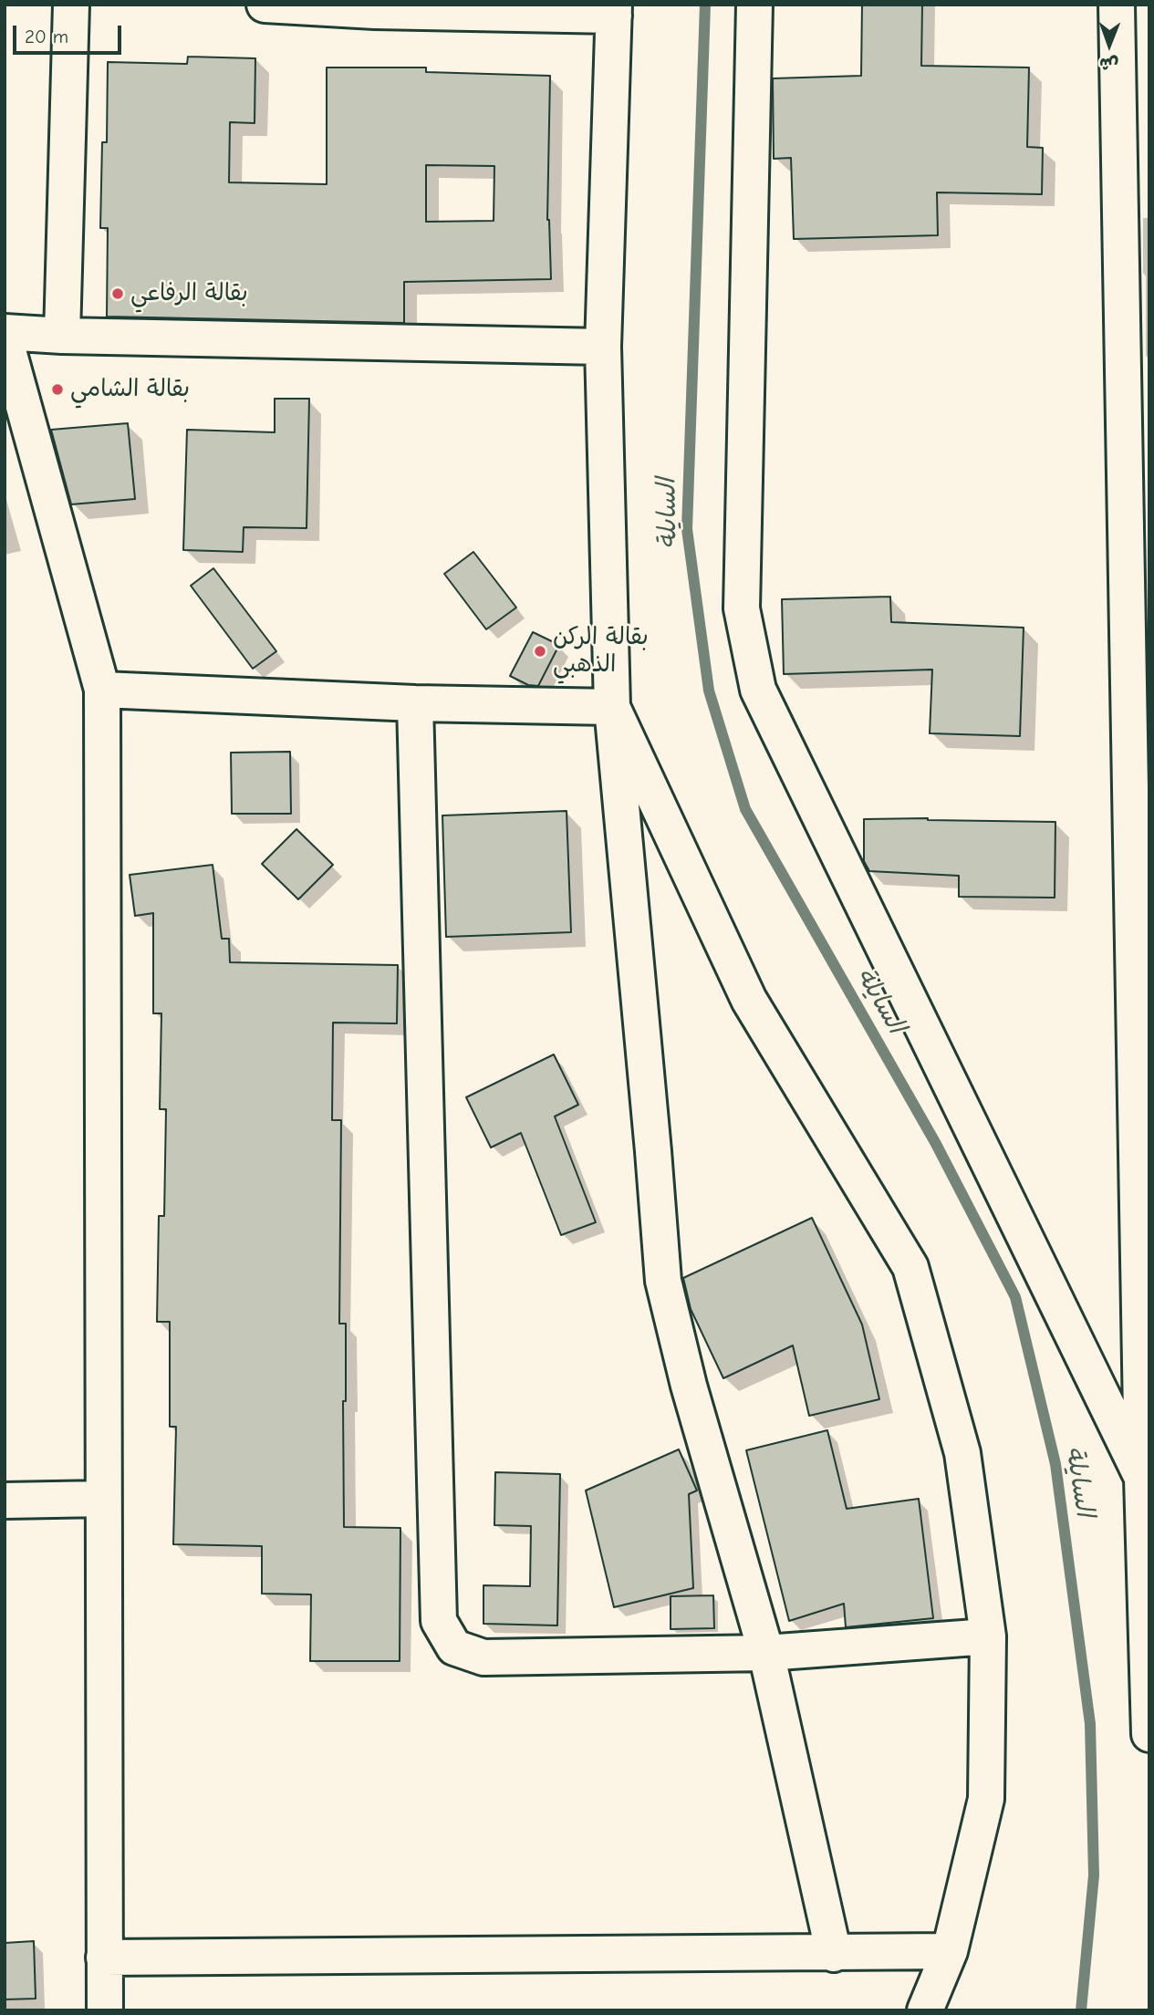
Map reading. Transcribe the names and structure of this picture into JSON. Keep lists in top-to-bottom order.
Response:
{
  "water": ["السايلة"],
  "places": ["بقالة الرفاعي", "بقالة الشامي", "بقالة الركن الذهبي"],
  "scale_bar": "20 m",
  "north": "bottom"
}
